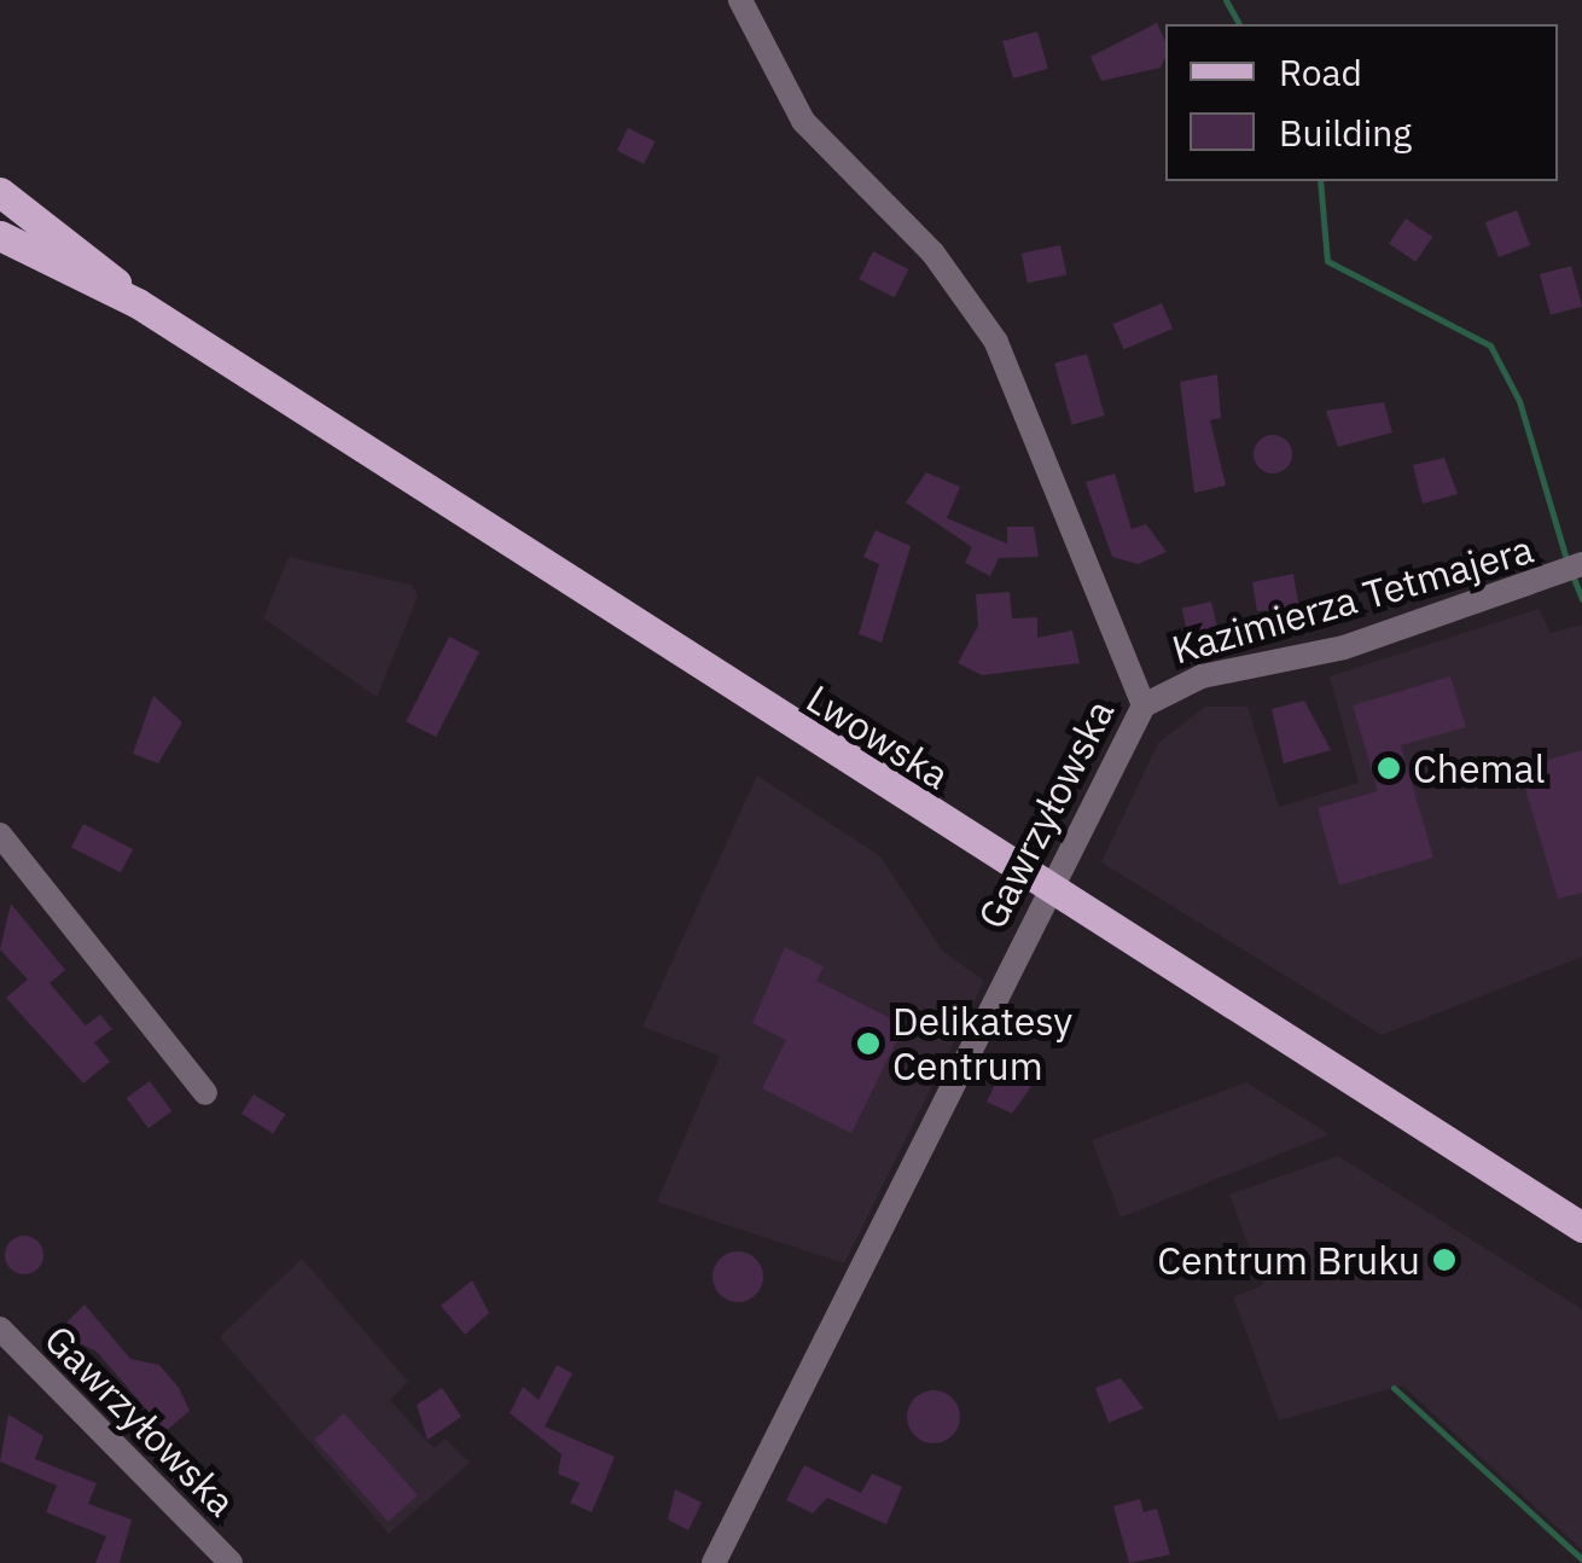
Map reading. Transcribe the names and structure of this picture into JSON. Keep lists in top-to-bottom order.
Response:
{
  "streets": {
    "main road": ["Lwowska"],
    "street": ["Kazimierza Tetmajera", "Gawrzyłowska"]
  },
  "crossings": [
    ["Kazimierza Tetmajera", "Gawrzyłowska"],
    ["Lwowska", "Gawrzyłowska"]
  ],
  "places": ["Chemal", "Delikatesy Centrum", "Centrum Bruku"],
  "legend": ["Road", "Building"]
}
